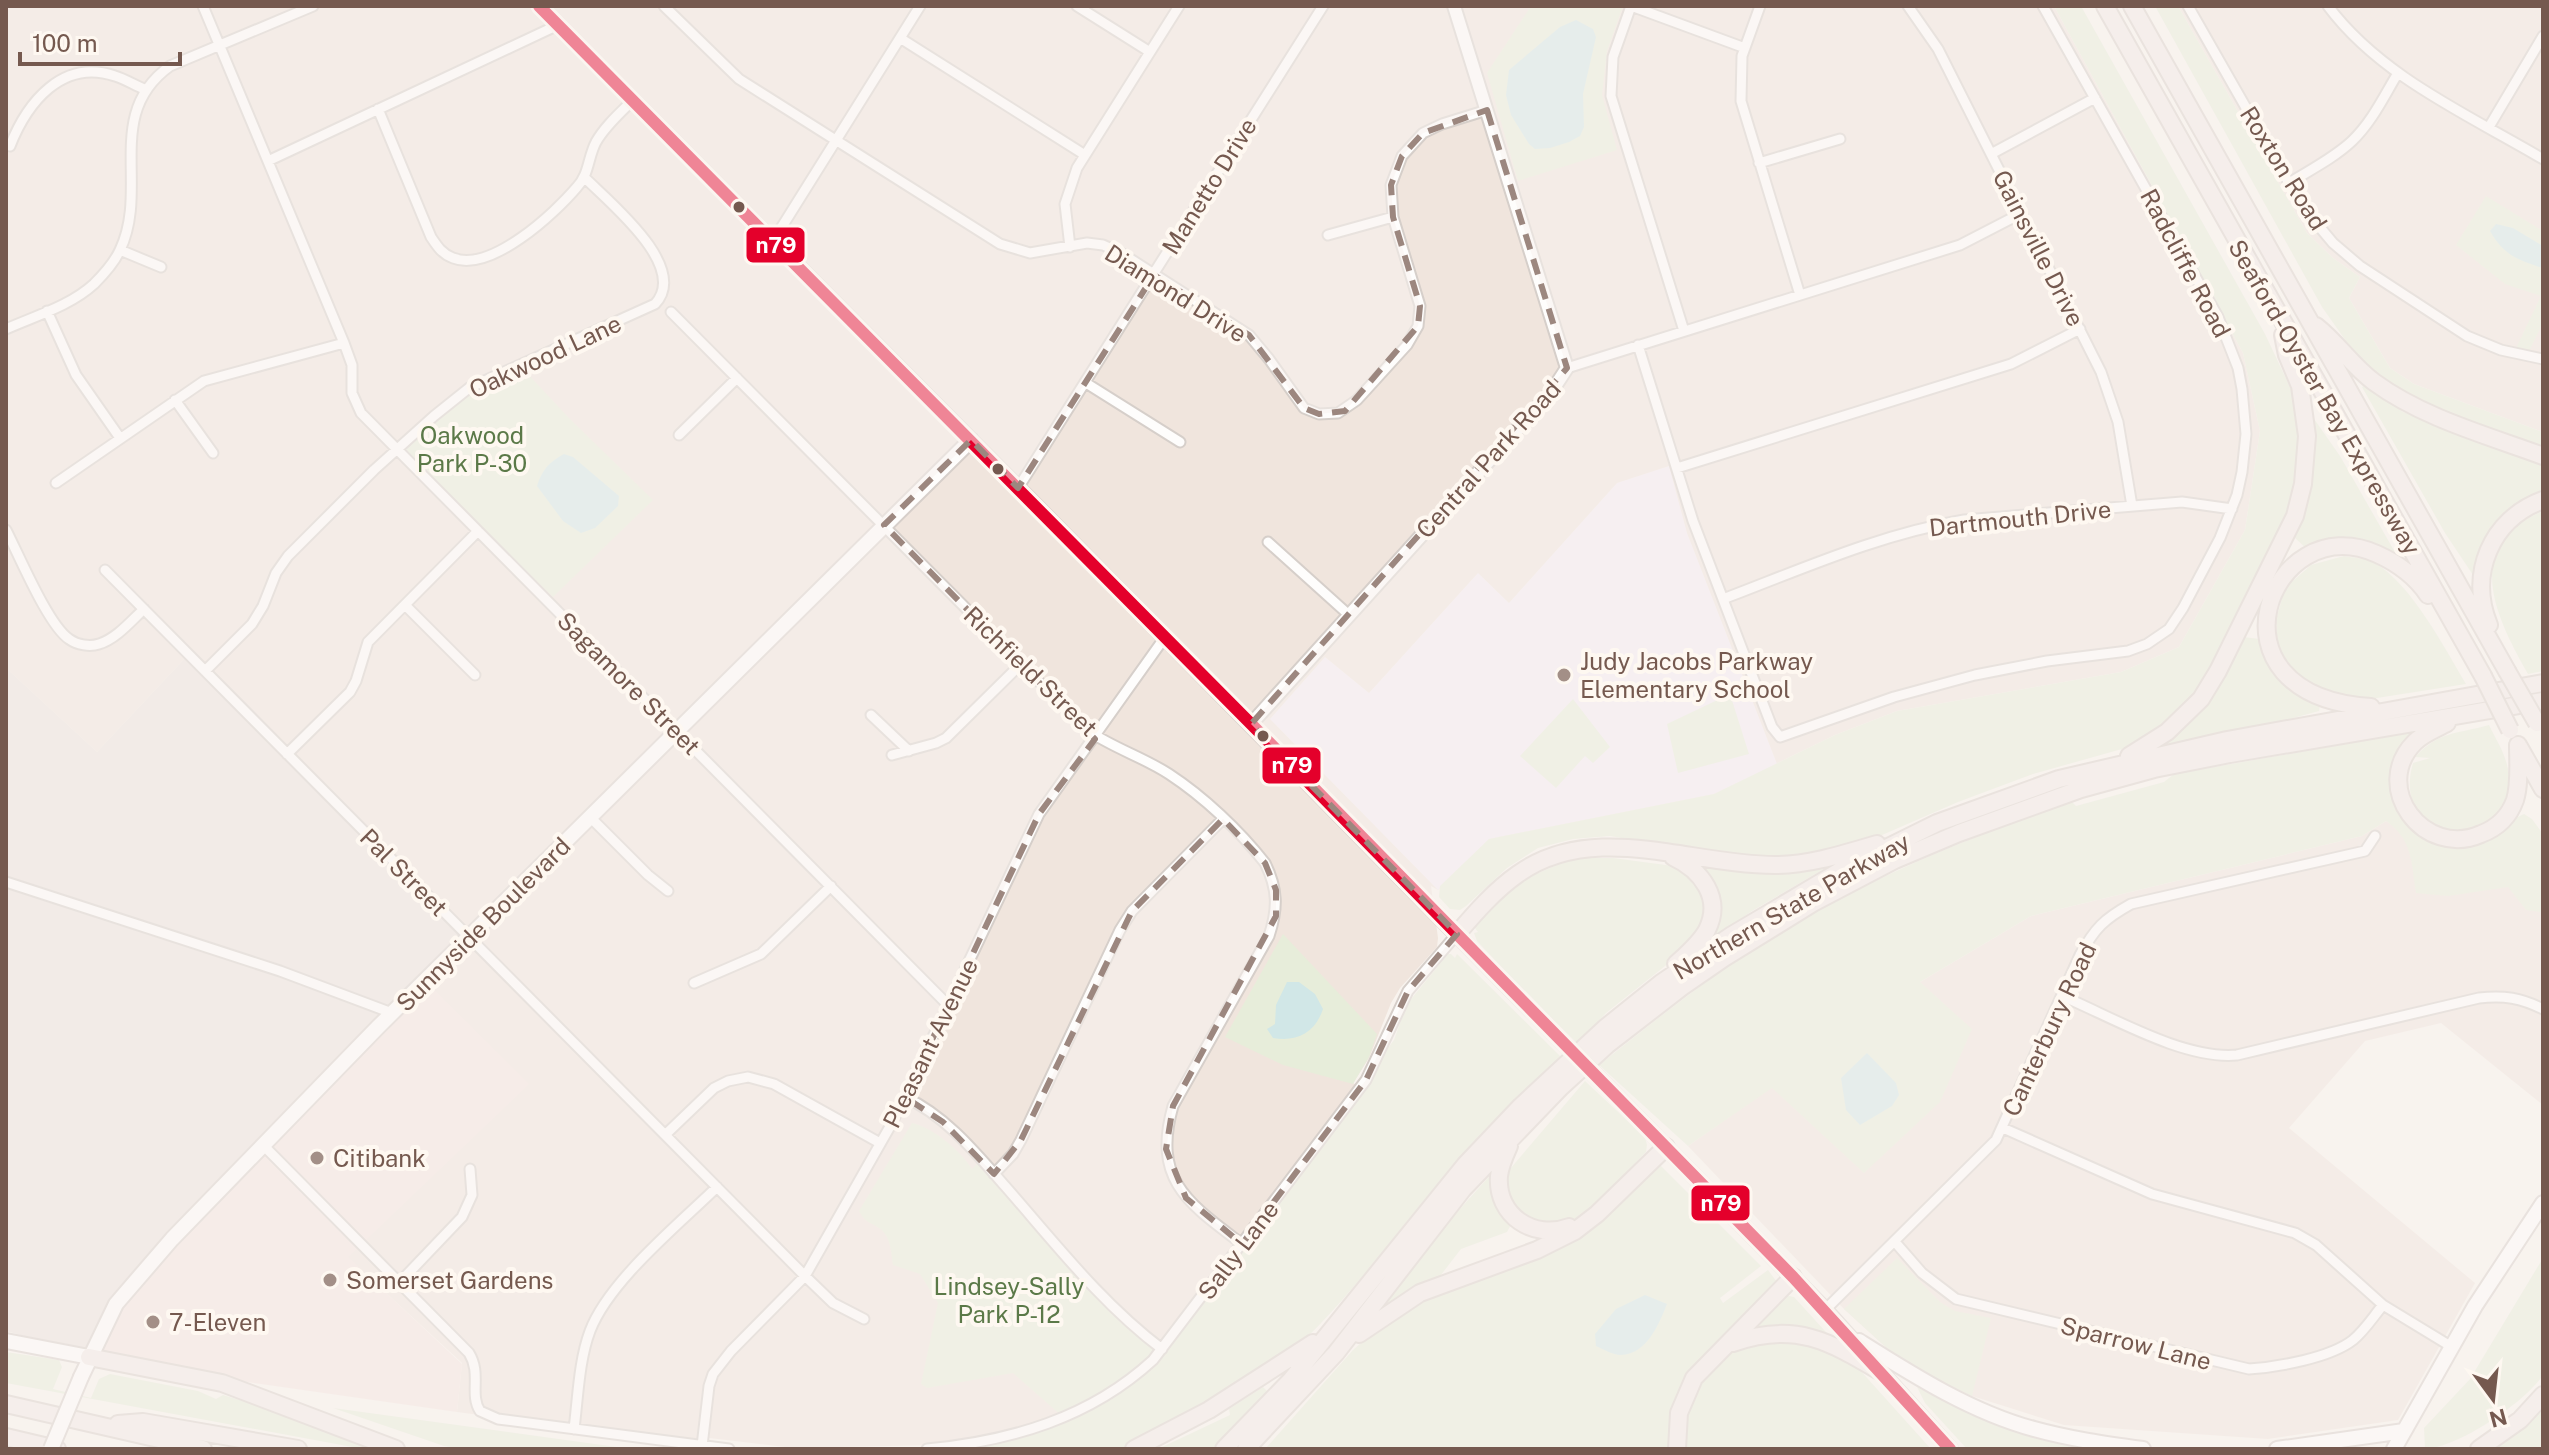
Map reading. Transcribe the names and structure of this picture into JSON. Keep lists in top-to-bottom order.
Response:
{
  "streets": {
    "highway": ["Seaford-Oyster Bay Expressway", "Northern State Parkway"],
    "main road": ["Sunnyside Boulevard"],
    "street": [
      "Roxton Road",
      "Manetto Drive",
      "Gainsville Drive",
      "Radcliffe Road",
      "Diamond Drive",
      "Oakwood Lane",
      "Central Park Road",
      "Dartmouth Drive",
      "Richfield Street",
      "Sagamore Street",
      "Pal Street",
      "Canterbury Road",
      "Pleasant Avenue",
      "Sally Lane",
      "Sparrow Lane"
    ]
  },
  "crossings": [
    ["Manetto Drive", "Diamond Drive"],
    ["Gainsville Drive", "Dartmouth Drive"],
    ["Radcliffe Road", "Dartmouth Drive"],
    ["Diamond Drive", "Central Park Road"],
    ["Oakwood Lane", "Sagamore Street"],
    ["Oakwood Lane", "Pal Street"],
    ["Richfield Street", "Sunnyside Boulevard"],
    ["Richfield Street", "Pleasant Avenue"],
    ["Richfield Street", "Sally Lane"],
    ["Sagamore Street", "Sunnyside Boulevard"],
    ["Sagamore Street", "Pleasant Avenue"],
    ["Pal Street", "Sunnyside Boulevard"],
    ["Pal Street", "Pleasant Avenue"],
    ["Canterbury Road", "Sparrow Lane"]
  ],
  "parks": ["Oakwood Park P-30", "Lindsey-Sally Park P-12"],
  "places": [
    "Judy Jacobs Parkway Elementary School",
    "Citibank",
    "Somerset Gardens",
    "7-Eleven"
  ],
  "lines": ["transit line n79"],
  "scale_bar": "100 m",
  "north": "bottom"
}
